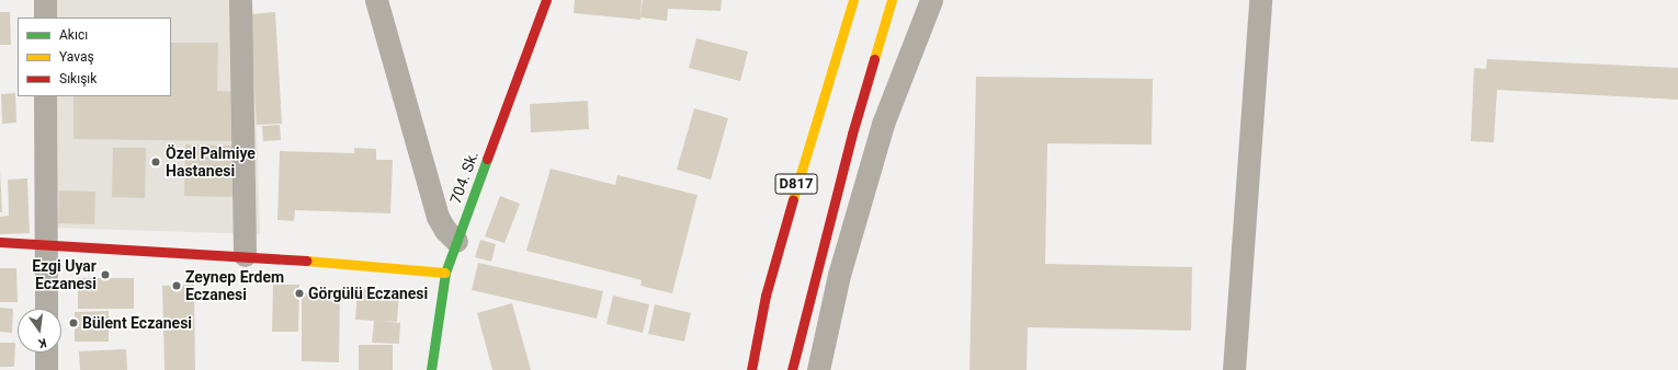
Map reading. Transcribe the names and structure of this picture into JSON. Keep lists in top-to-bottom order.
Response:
{
  "streets": {
    "main road": ["704. Sk.", "D817"]
  },
  "places": [
    "Özel Palmiye Hastanesi",
    "Ezgi Uyar Eczanesi",
    "Zeynep Erdem Eczanesi",
    "Görgülü Eczanesi",
    "Bülent Eczanesi"
  ],
  "legend": ["Akıcı", "Yavaş", "Sıkışık"],
  "north": "bottom"
}
